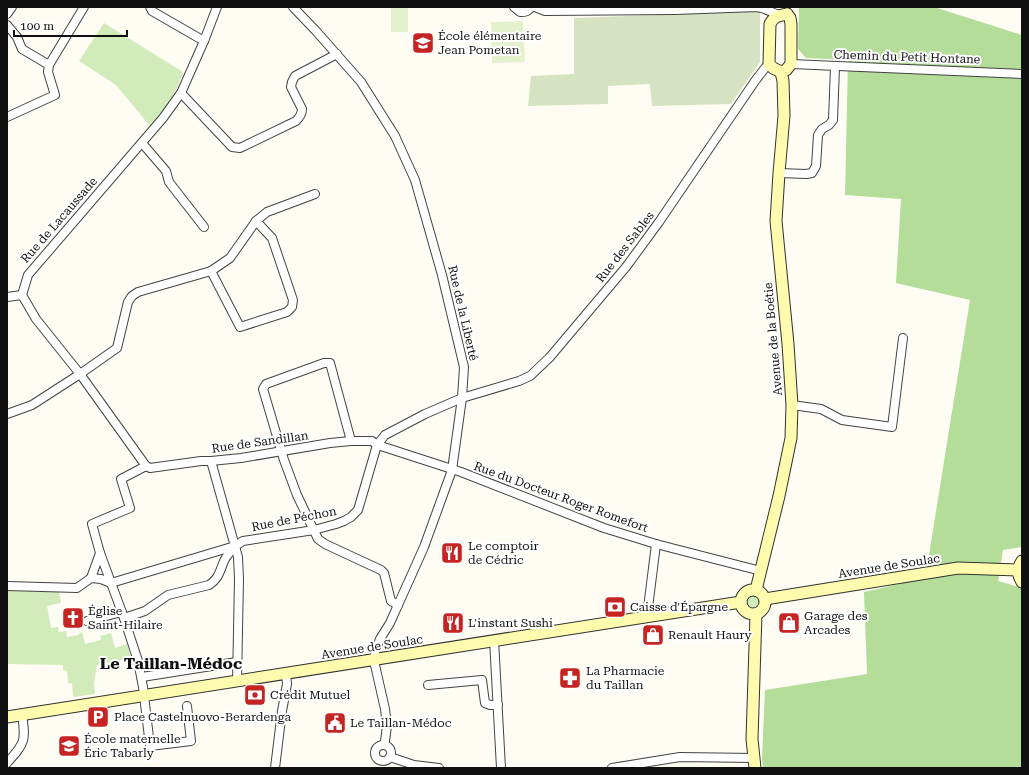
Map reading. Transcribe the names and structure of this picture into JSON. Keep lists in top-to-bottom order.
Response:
{
  "streets": {
    "main road": ["Avenue de la Boétie", "Avenue de Soulac"],
    "street": [
      "Chemin du Petit Hontane",
      "Rue de Lacaussade",
      "Rue des Sables",
      "Rue de la Liberté",
      "Rue de Sandillan",
      "Rue du Docteur Roger Romefort",
      "Rue de Péchon"
    ]
  },
  "crossings": [
    ["Rue des Sables", "Rue de la Liberté"],
    ["Rue de la Liberté", "Rue du Docteur Roger Romefort"],
    ["Rue de la Liberté", "Avenue de Soulac"],
    ["Avenue de la Boétie", "Rue du Docteur Roger Romefort"],
    ["Avenue de la Boétie", "Avenue de Soulac"],
    ["Rue de Sandillan", "Rue du Docteur Roger Romefort"],
    ["Rue de Sandillan", "Rue de Péchon"],
    ["Rue du Docteur Roger Romefort", "Rue de Péchon"]
  ],
  "districts": ["Le Taillan-Médoc"],
  "places": {
    "school or university": ["École élémentaire Jean Pometan", "École maternelle Éric Tabarly"],
    "restaurant": ["Le comptoir de Cédric", "L'instant Sushi"],
    "bank": ["Caisse d'Épargne", "Crédit Mutuel"],
    "church": ["Église Saint-Hilaire"],
    "shop": ["Garage des Arcades", "Renault Haury"],
    "pharmacy": ["La Pharmacie du Taillan"],
    "parking": ["Place Castelnuovo-Berardenga"],
    "public building": ["Le Taillan-Médoc"]
  },
  "scale_bar": "100 m"
}
